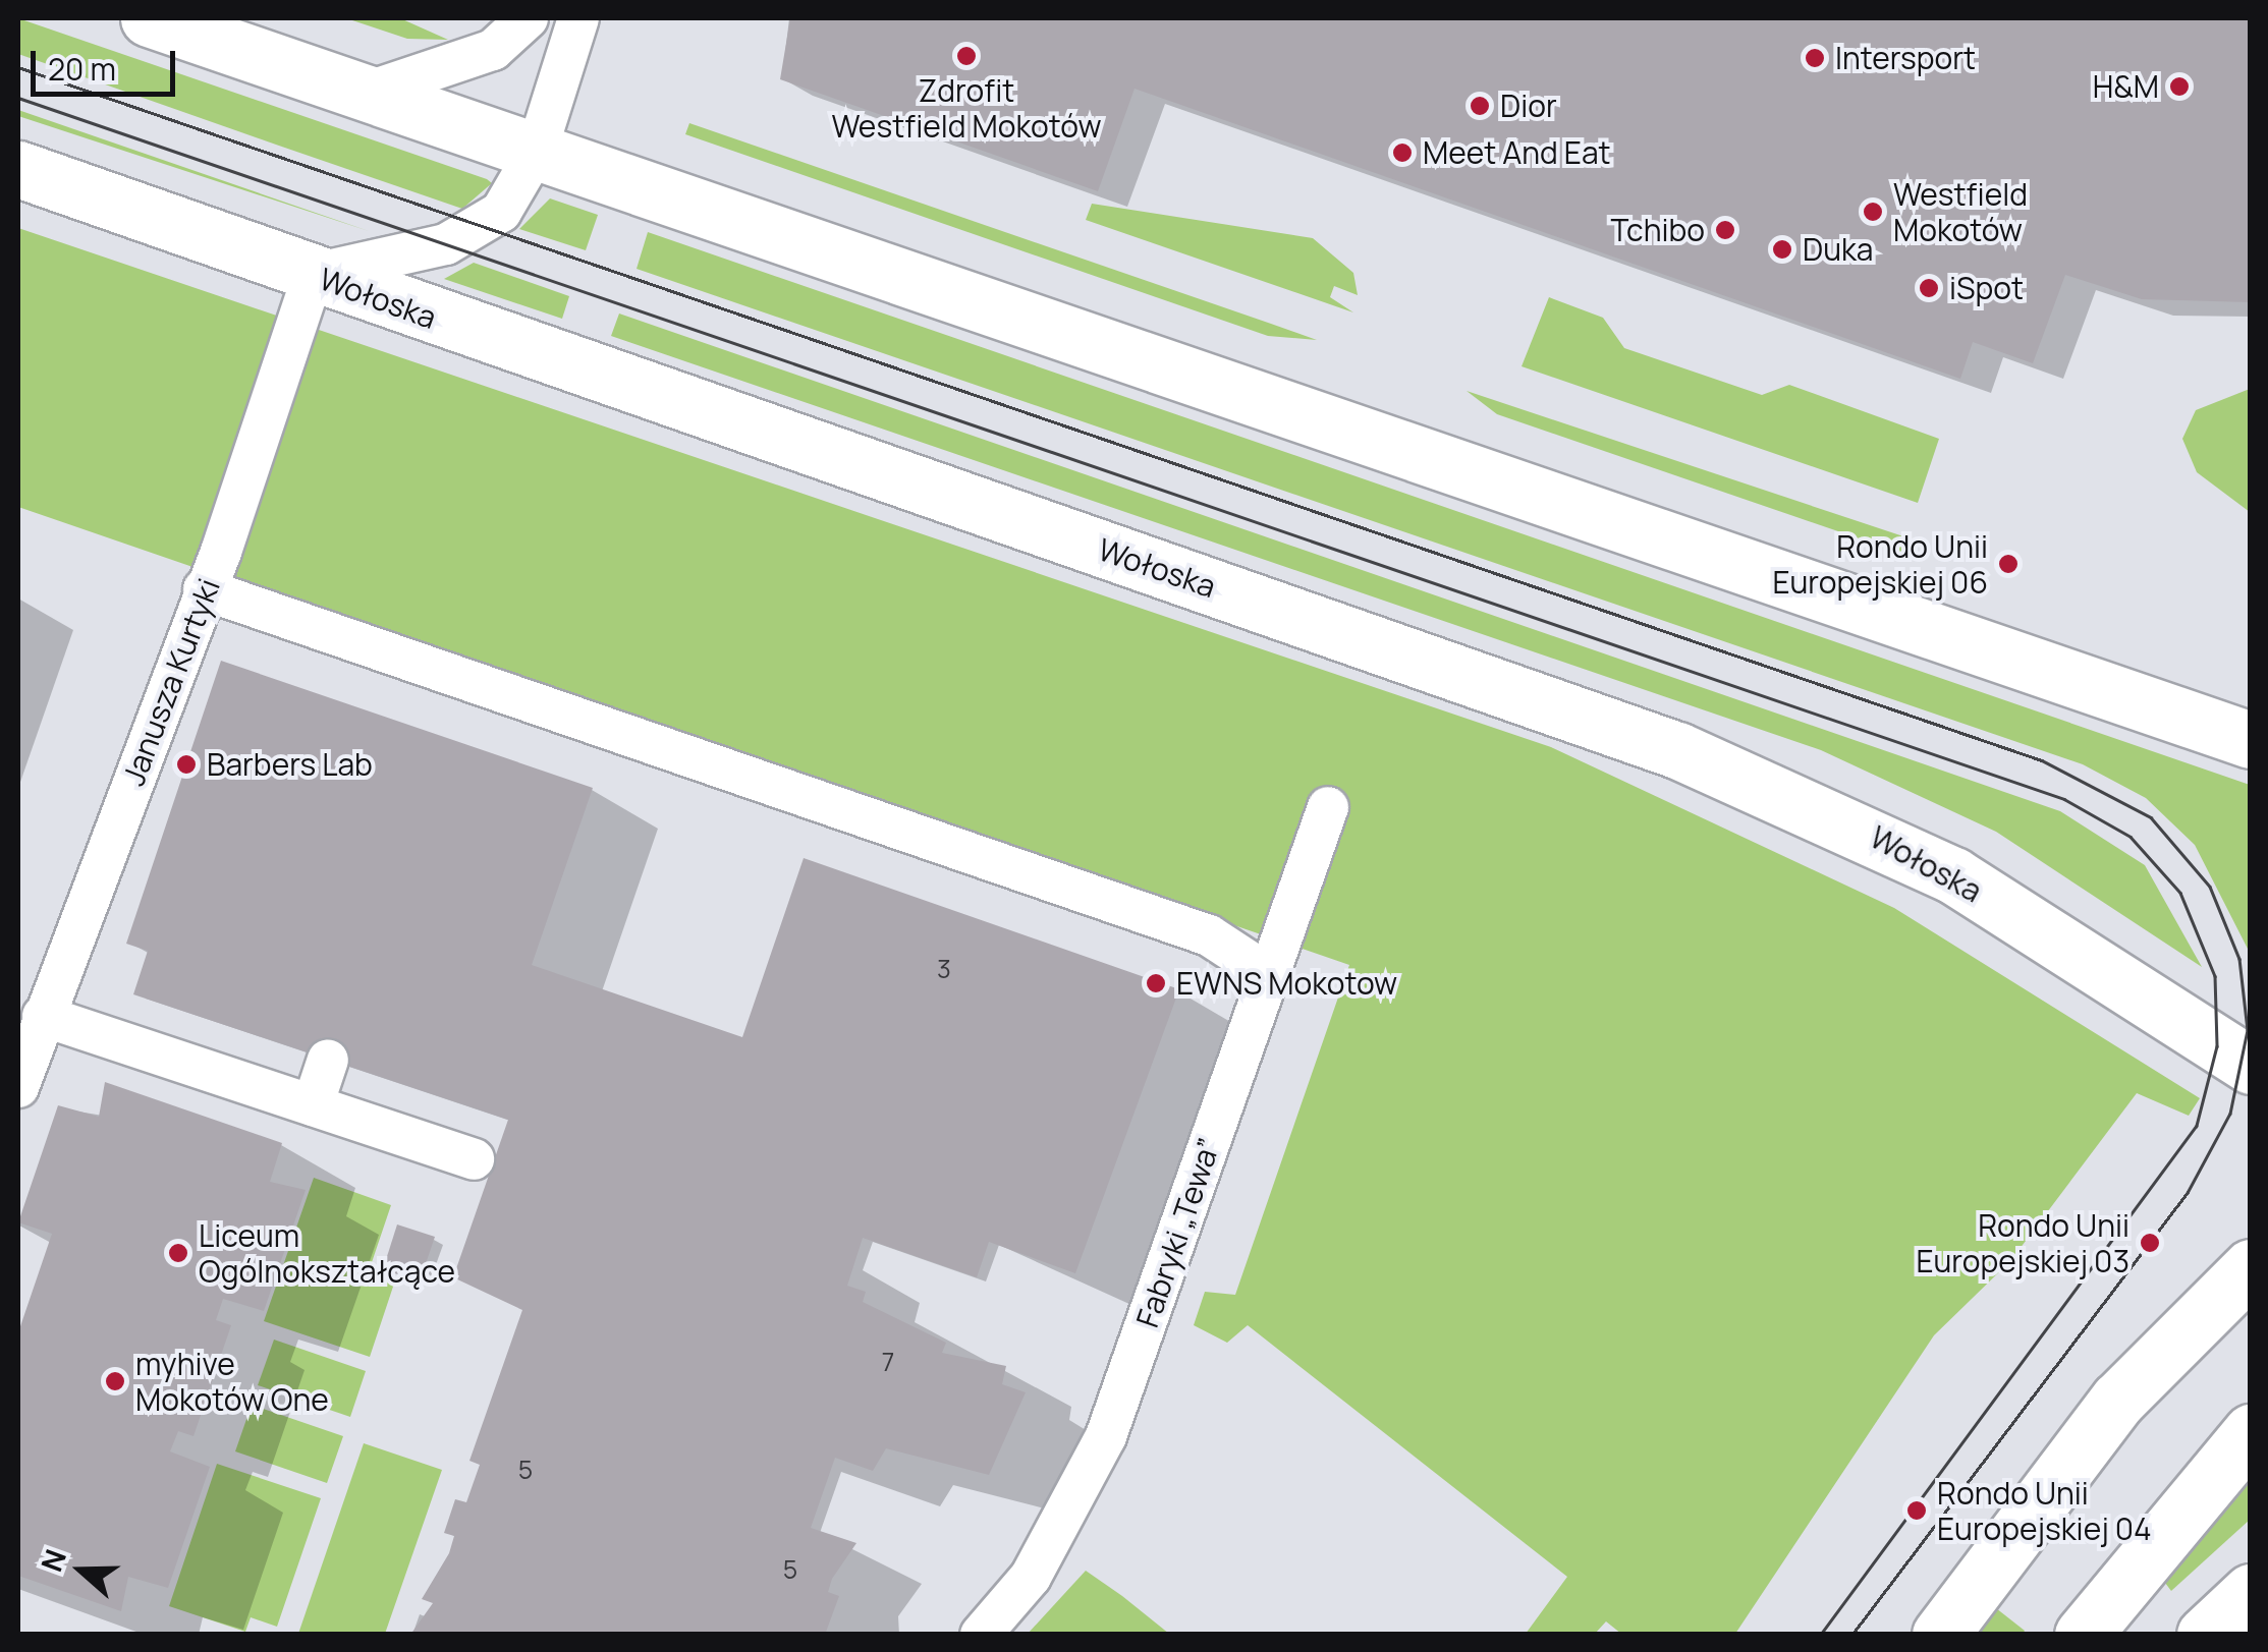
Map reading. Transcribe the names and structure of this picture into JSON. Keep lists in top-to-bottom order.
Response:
{
  "streets": {
    "main road": ["Wołoska"],
    "street": ["Janusza Kurtyki", "Fabryki „Tewa”"]
  },
  "crossings": [
    ["Wołoska", "Janusza Kurtyki"]
  ],
  "places": [
    "Zdrofit Westfield Mokotów",
    "Intersport",
    "H&M",
    "Dior",
    "Meet And Eat",
    "Westfield Mokotów",
    "Tchibo",
    "Duka",
    "iSpot",
    "Rondo Unii Europejskiej 06",
    "Barbers Lab",
    "EWNS Mokotow",
    "Rondo Unii Europejskiej 03",
    "Liceum Ogólnokształcące",
    "myhive Mokotów One",
    "Rondo Unii Europejskiej 04"
  ],
  "house_numbers": [
    "3",
    "7",
    "5",
    "5"
  ],
  "scale_bar": "20 m",
  "north": "left"
}
